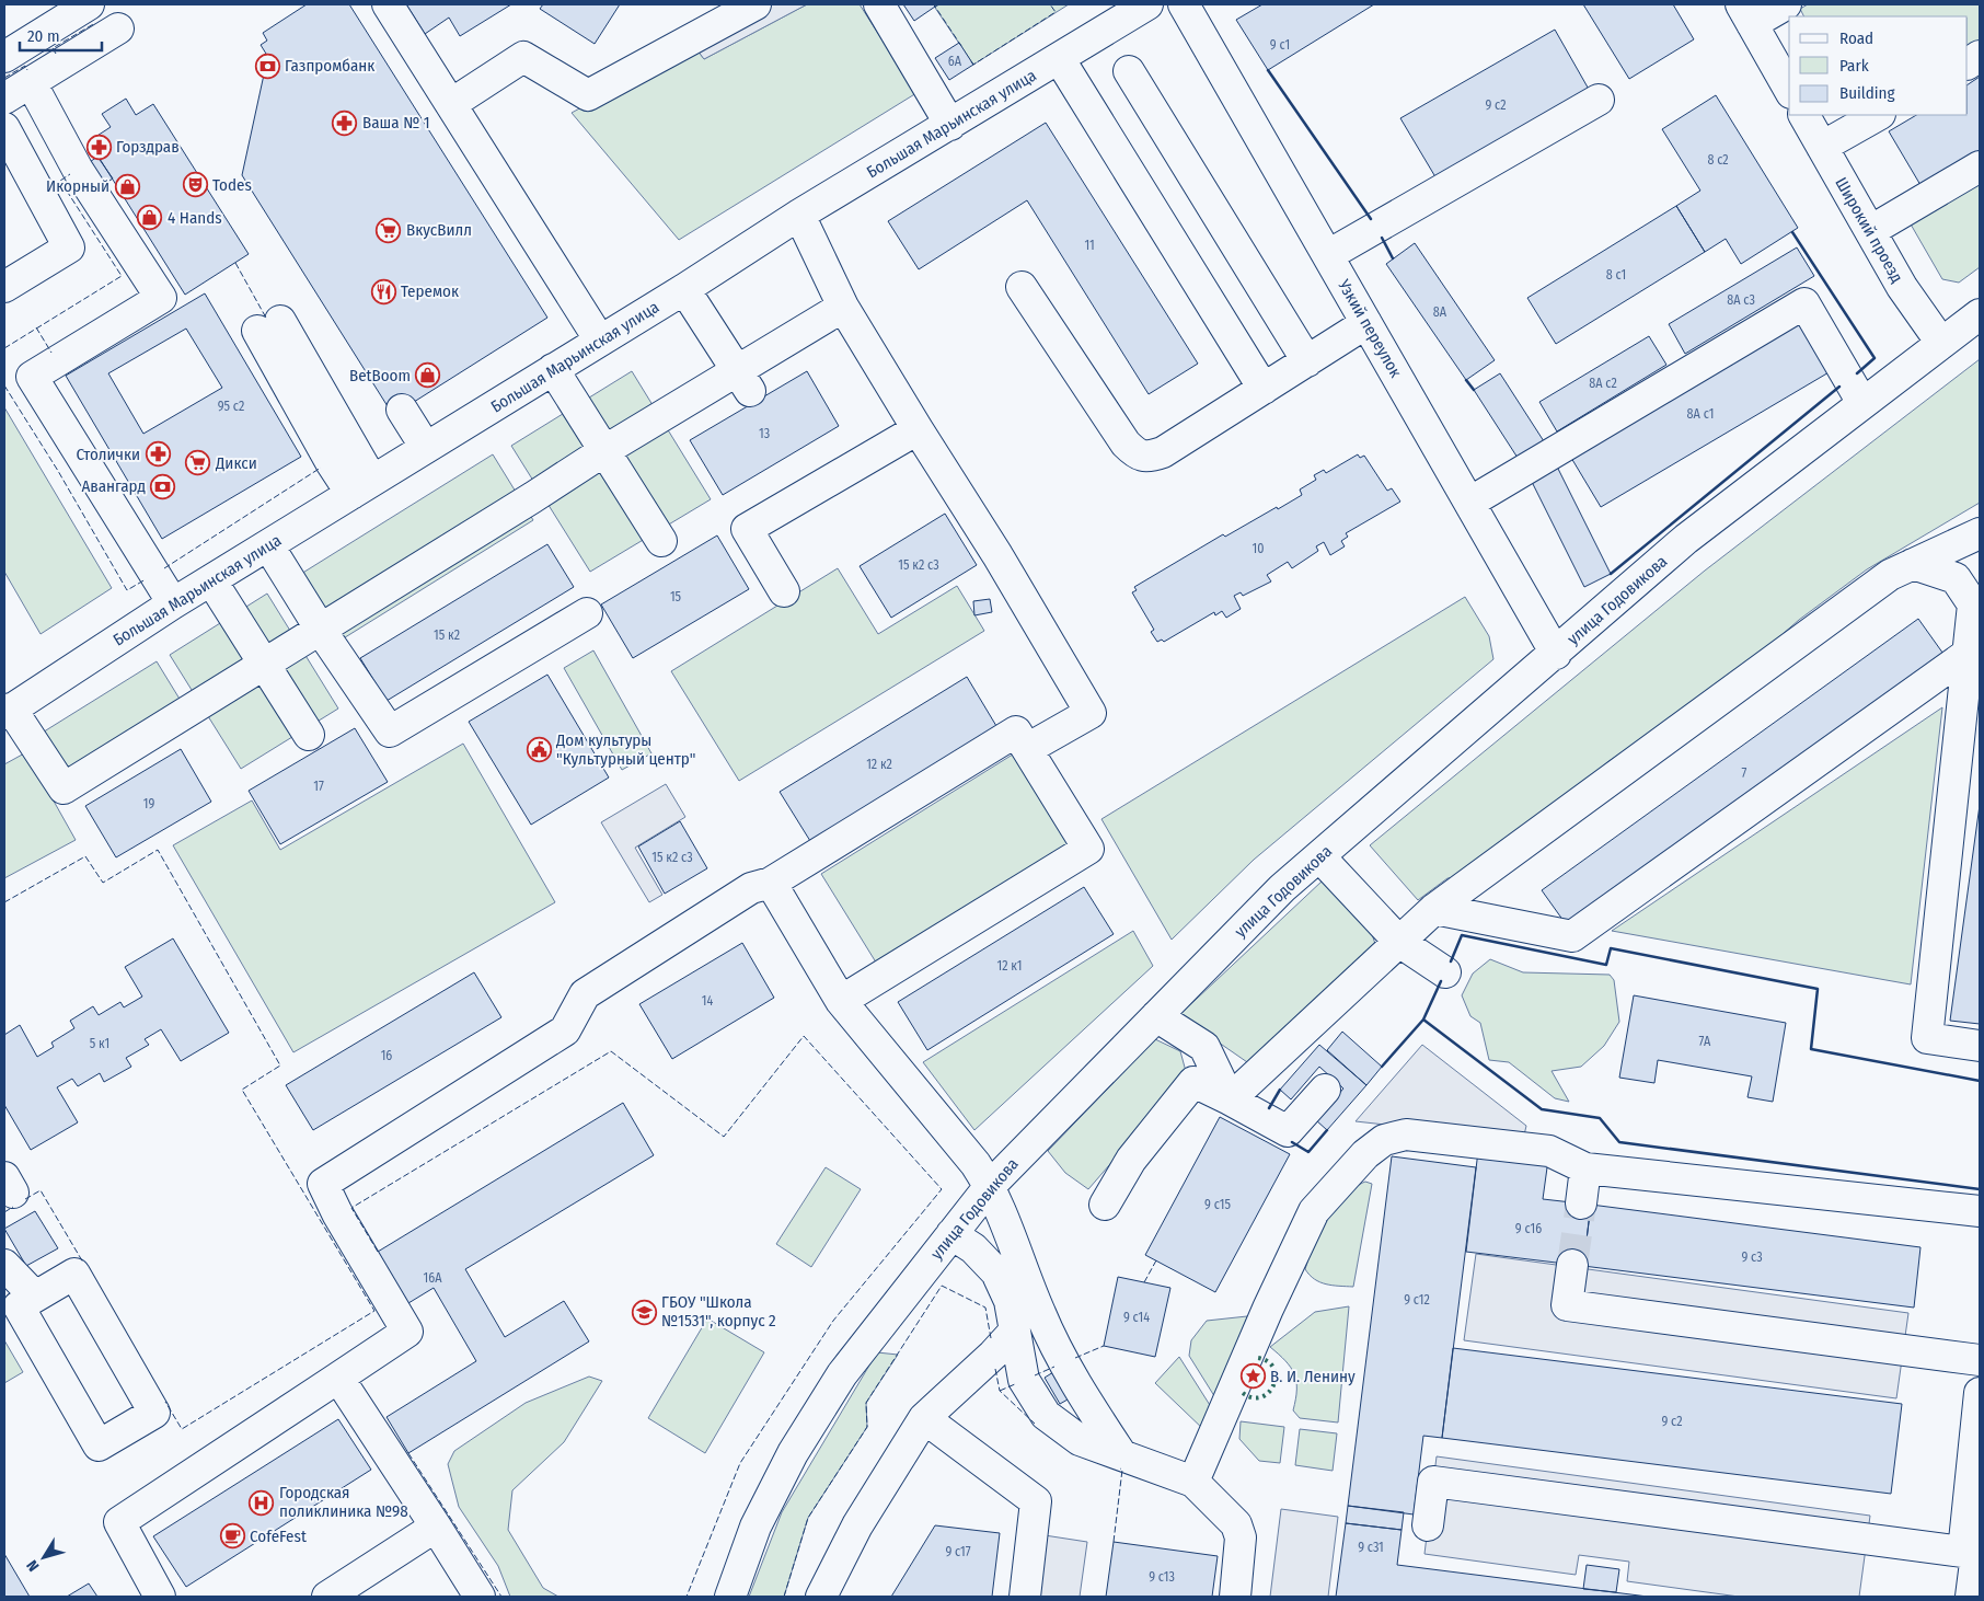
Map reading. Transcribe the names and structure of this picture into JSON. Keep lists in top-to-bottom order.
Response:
{
  "streets": {
    "street": [
      "Большая Марьинская улица",
      "Широкий проезд",
      "Узкий переулок",
      "улица Годовикова"
    ]
  },
  "crossings": [
    ["Широкий проезд", "улица Годовикова"],
    ["Узкий переулок", "улица Годовикова"]
  ],
  "places": {
    "bank": ["Газпромбанк", "Авангард"],
    "pharmacy": ["Ваша № 1", "Горздрав", "Столички"],
    "theatre": ["Todes"],
    "shop": ["Икорный", "4 Hands", "BetBoom"],
    "supermarket": ["ВкусВилл", "Дикси"],
    "restaurant": ["Теремок"],
    "public building": ["Дом культуры \"Культурный центр\""],
    "school or university": ["ГБОУ \"Школа №1531\", корпус 2"],
    "place": ["В. И. Ленину"],
    "hospital": ["Городская поликлиника №98"],
    "cafe": ["CofeFest"]
  },
  "house_numbers": [
    "9 с1",
    "6А",
    "9 с2",
    "8 с2",
    "11",
    "8 с1",
    "8А с3",
    "8А",
    "8А с2",
    "95 с2",
    "8А с1",
    "13",
    "10",
    "15 к2 с3",
    "15",
    "15 к2",
    "12 к2",
    "7",
    "17",
    "19",
    "15 к2 с3",
    "12 к1",
    "14",
    "7А",
    "5 к1",
    "16",
    "9 с15",
    "9 с16",
    "9 с3",
    "16А",
    "9 с12",
    "9 с14",
    "9 с2",
    "9 с31",
    "9 с17",
    "9 с13"
  ],
  "legend": ["Road", "Park", "Building"],
  "scale_bar": "20 m",
  "north": "bottom left"
}
